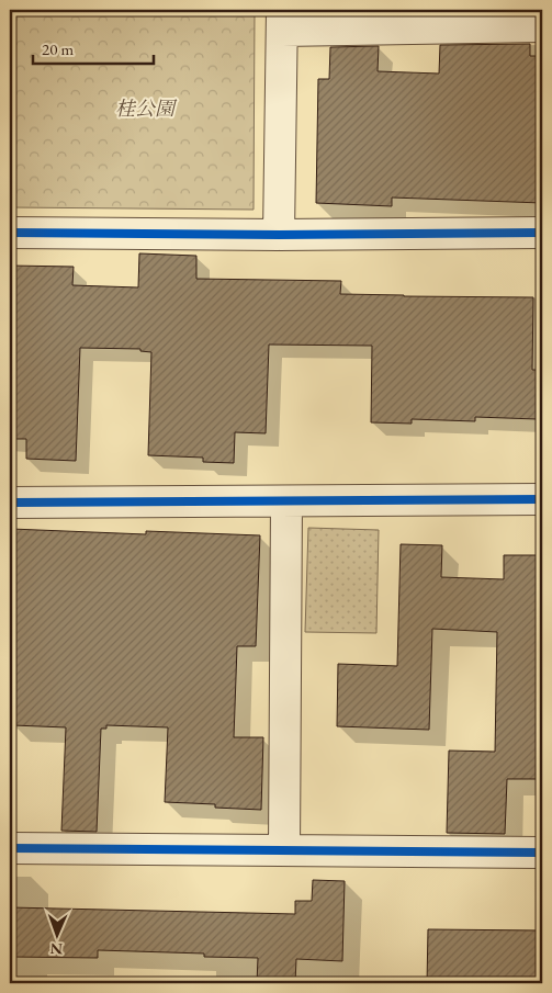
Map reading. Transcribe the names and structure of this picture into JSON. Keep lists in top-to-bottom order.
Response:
{
  "parks": ["桂公園"],
  "scale_bar": "20 m",
  "north": "bottom"
}
